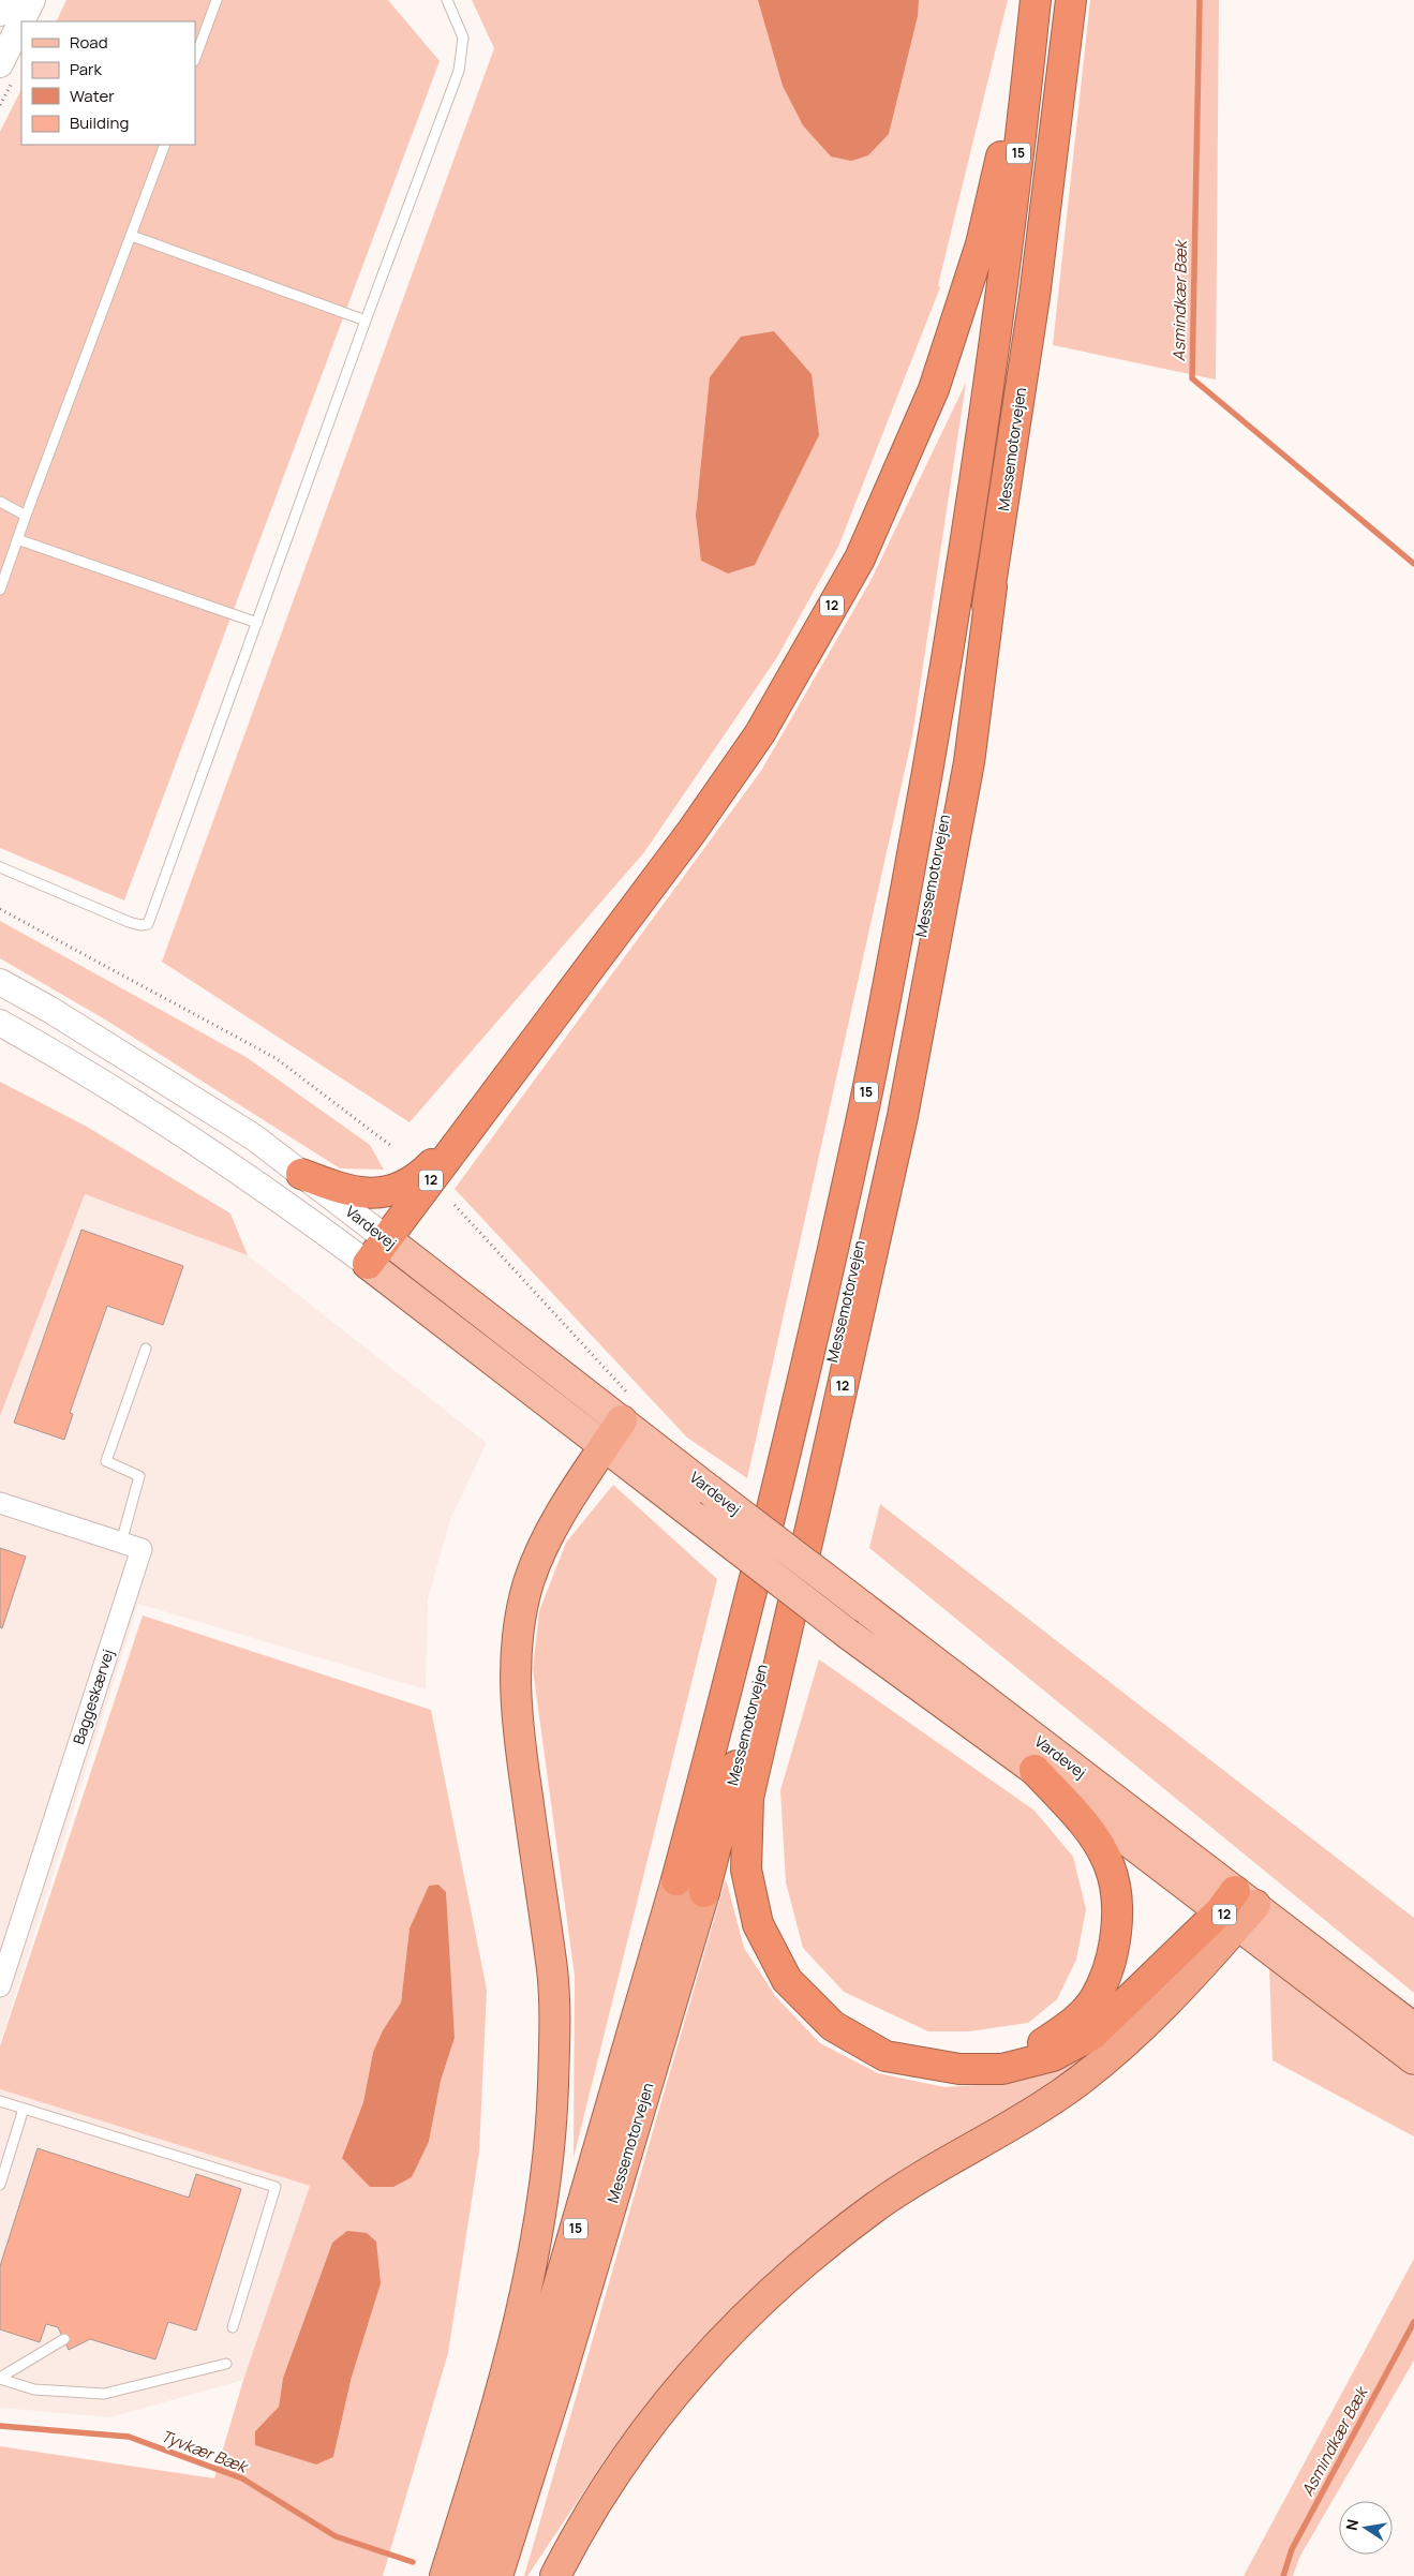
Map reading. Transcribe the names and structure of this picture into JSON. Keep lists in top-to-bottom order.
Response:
{
  "streets": {
    "highway": ["15", "Messemotorvejen", "12"],
    "main road": ["Vardevej"],
    "street": ["Baggeskærvej"]
  },
  "crossings": [
    ["Messemotorvejen", "12"],
    ["12", "Vardevej"]
  ],
  "water": ["Asmindkær Bæk", "Tyvkær Bæk"],
  "legend": [
    "Road",
    "Park",
    "Water",
    "Building"
  ],
  "north": "left"
}
